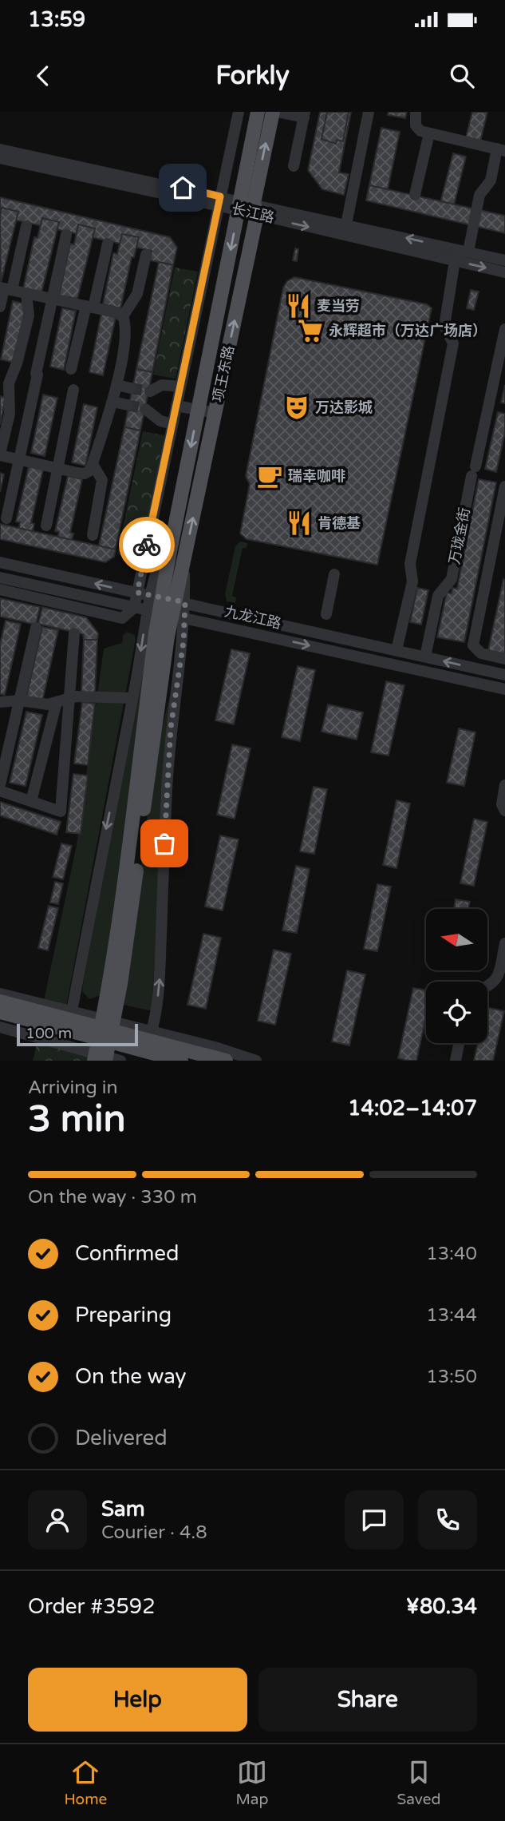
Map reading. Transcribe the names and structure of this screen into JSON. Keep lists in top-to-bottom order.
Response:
{
  "streets": {
    "main road": ["项王东路"],
    "street": ["长江路", "万珑金街", "九龙江路"]
  },
  "crossings": [
    ["长江路", "项王东路"],
    ["项王东路", "九龙江路"],
    ["万珑金街", "九龙江路"]
  ],
  "places": {
    "restaurant": ["麦当劳", "肯德基"],
    "supermarket": ["永辉超市（万达广场店）"],
    "theatre": ["万达影城"],
    "cafe": ["瑞幸咖啡"]
  },
  "scale_bar": "100 m",
  "north": "left",
  "page": {
    "status": "13:59",
    "header": "Forkly",
    "scale": "100 m",
    "heading": ["3 min", "Arriving in", "14:02–14:07"],
    "panel": [
      "Sam",
      "Courier · 4.8",
      "Order #3592",
      "¥80.34"
    ],
    "bar": "On the way · 330 m",
    "list": [
      ["Confirmed", "13:40"],
      ["Preparing", "13:44"],
      ["On the way", "13:50"],
      "Delivered"
    ],
    "buttons": ["Help", "Share"],
    "tabs": ["Home", "Map", "Saved"]
  }
}
